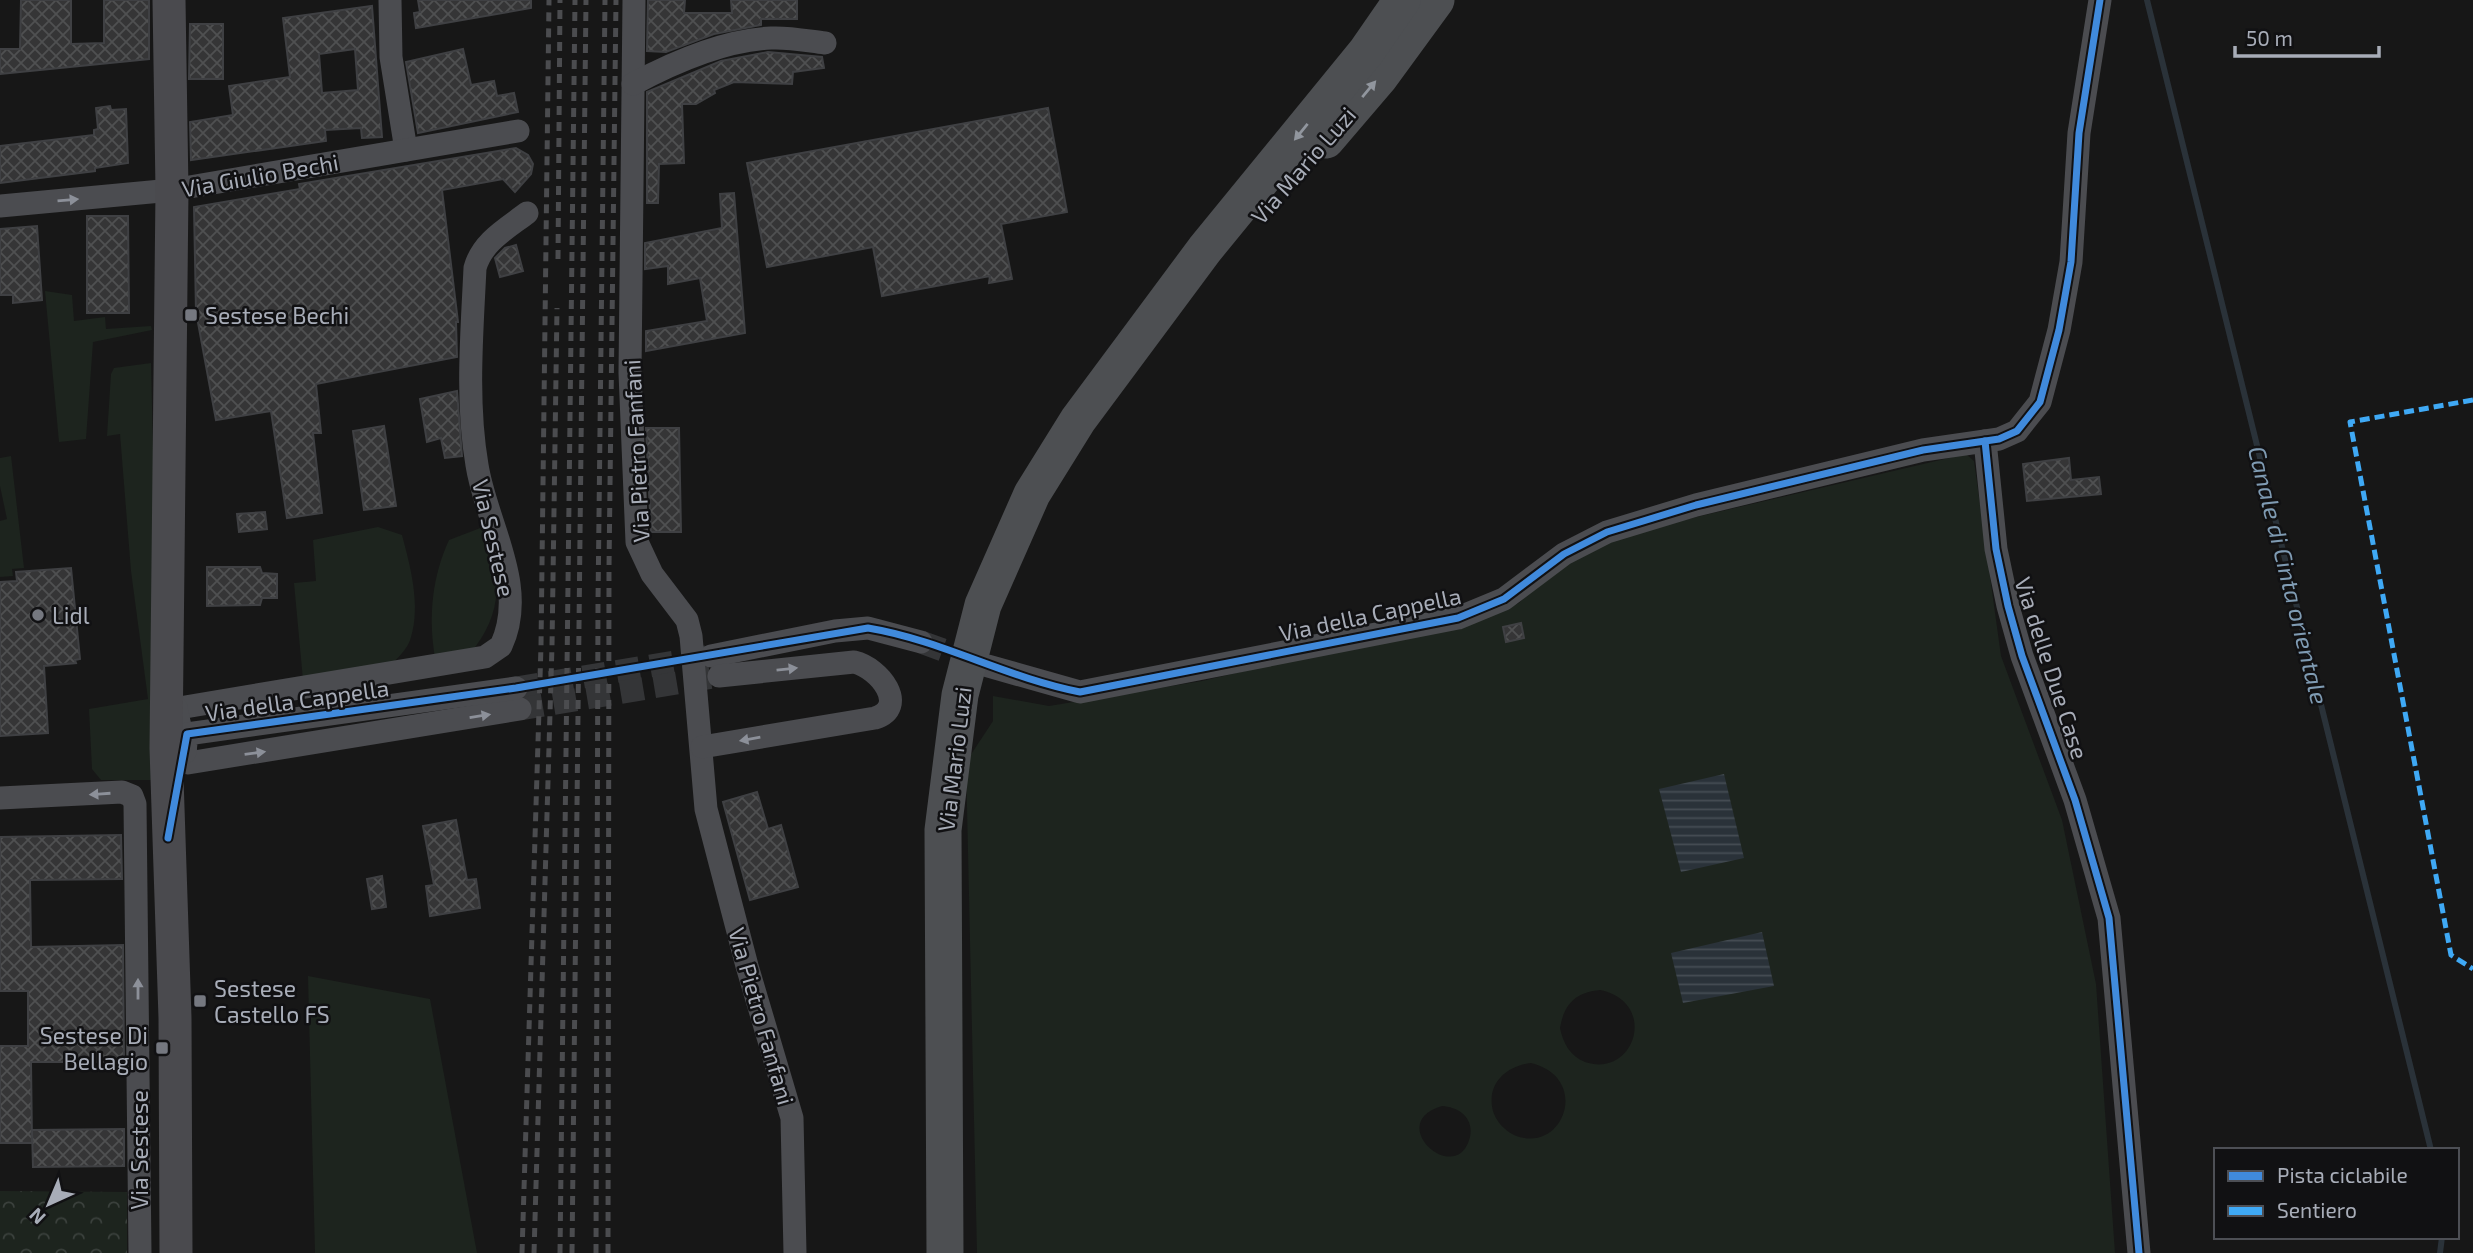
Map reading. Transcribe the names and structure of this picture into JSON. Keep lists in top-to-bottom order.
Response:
{
  "streets": {
    "main road": ["Via Mario Luzi", "Via Sestese"],
    "street": [
      "Via Giulio Bechi",
      "Via Pietro Fanfani",
      "Via della Cappella",
      "Via delle Due Case"
    ]
  },
  "crossings": [
    ["Via Giulio Bechi", "Via Sestese"],
    ["Via Sestese", "Via della Cappella"],
    ["Via della Cappella", "Via delle Due Case"]
  ],
  "water": ["Canale di Cinta orientale"],
  "places": {
    "transit": ["Sestese Bechi", "Sestese Castello FS", "Sestese Di Bellagio"],
    "other": ["Lidl"]
  },
  "legend": ["Pista ciclabile", "Sentiero"],
  "scale_bar": "50 m",
  "north": "bottom left"
}
